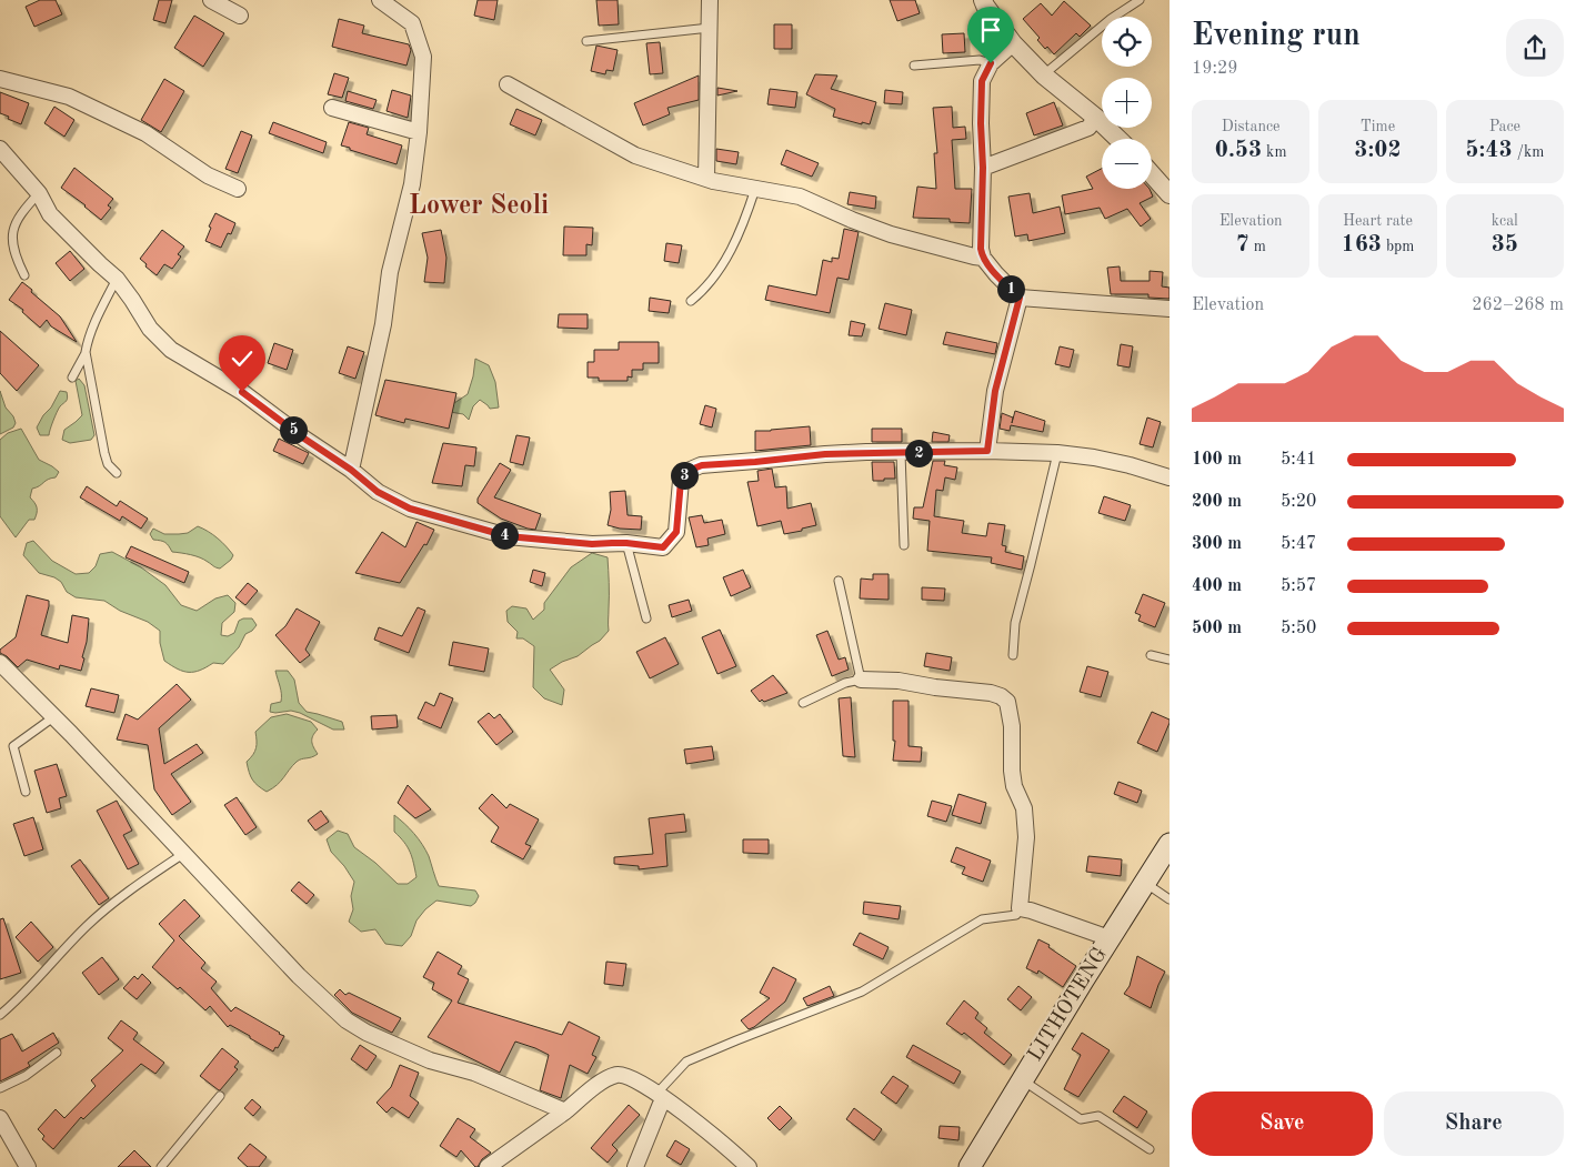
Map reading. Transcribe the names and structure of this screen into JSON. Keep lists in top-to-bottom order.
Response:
{
  "streets": {
    "main road": ["LITHOTENG"]
  },
  "districts": ["Lower Seoli"],
  "page": {
    "heading": ["Evening run", "19:29"],
    "map_buttons": ["+", "−"],
    "stats": [
      ["Distance", "0.53 km"],
      ["Time", "3:02"],
      ["Pace", "5:43 /km"],
      ["Elevation", "7 m"],
      ["Heart rate", "163 bpm"],
      ["kcal", "35"]
    ],
    "pins": [
      "1",
      "5",
      "2",
      "3",
      "4"
    ],
    "chart": ["Elevation", "262–268 m"],
    "list": [
      {
        "name": "100 m",
        "note": "5:41"
      },
      {
        "name": "200 m",
        "note": "5:20"
      },
      {
        "name": "300 m",
        "note": "5:47"
      },
      {
        "name": "400 m",
        "note": "5:57"
      },
      {
        "name": "500 m",
        "note": "5:50"
      }
    ],
    "buttons": ["Save", "Share"]
  }
}
